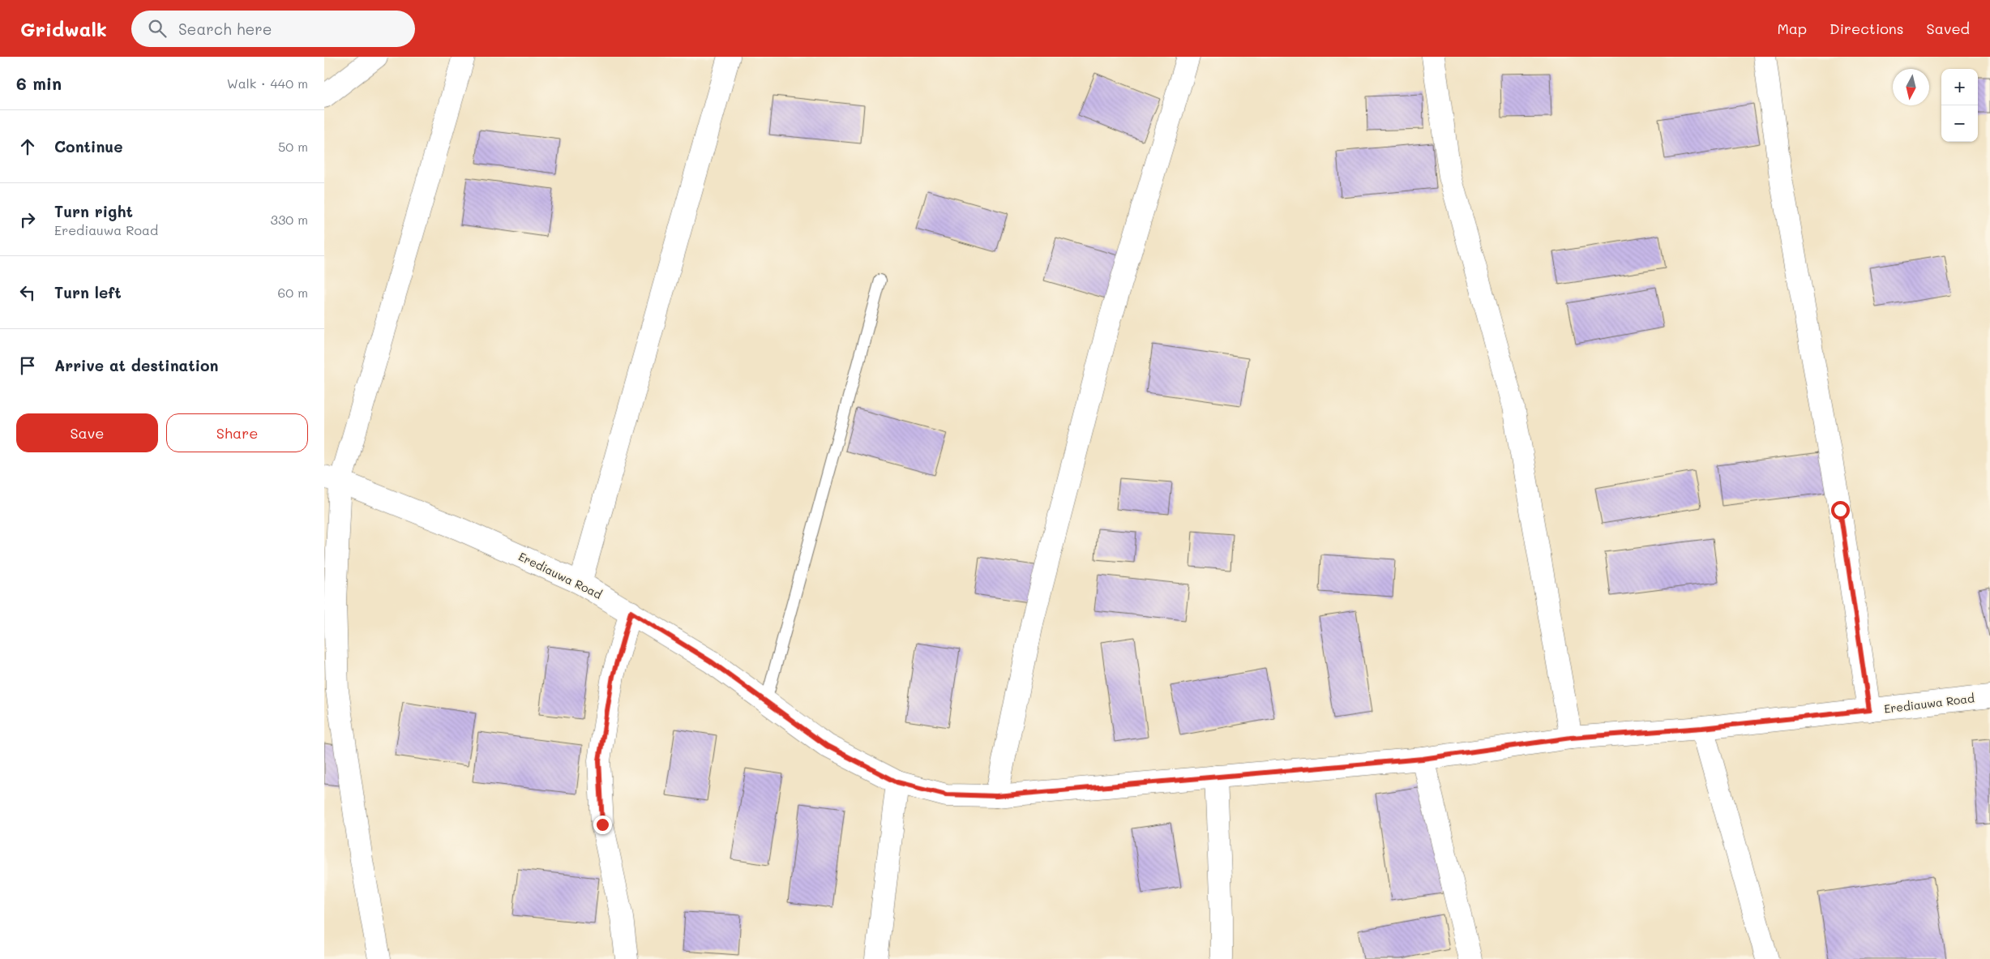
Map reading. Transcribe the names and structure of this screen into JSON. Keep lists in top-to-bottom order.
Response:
{
  "streets": {
    "street": ["Erediauwa Road"]
  },
  "north": "bottom",
  "page": {
    "header": "Gridwalk",
    "search": "Search here",
    "nav": ["Map", "Directions", "Saved"],
    "heading": ["6 min", "Walk · 440 m"],
    "map_buttons": ["+", "−"],
    "list": [
      ["Continue", "50 m"],
      ["Turn right", "Erediauwa Road", "330 m"],
      ["Turn left", "60 m"],
      "Arrive at destination"
    ],
    "buttons": ["Save", "Share"]
  }
}
